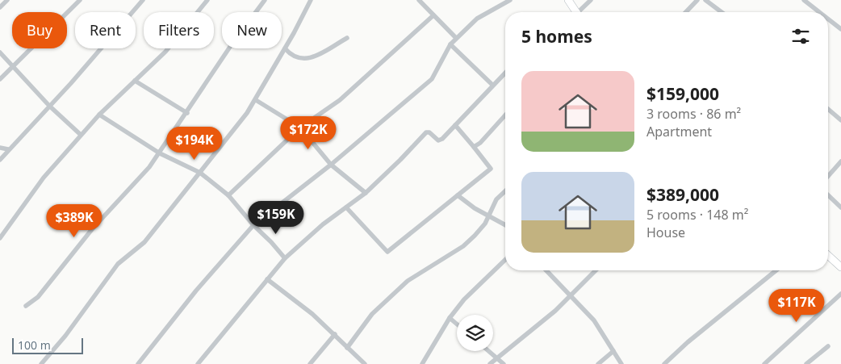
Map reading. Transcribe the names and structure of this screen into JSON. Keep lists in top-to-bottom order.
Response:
{
  "scale_bar": "100 m",
  "page": {
    "chip": [
      "Buy",
      "Rent",
      "Filters",
      "New"
    ],
    "heading": "5 homes",
    "list": [
      {
        "name": "$159,000",
        "note": "3 rooms · 86 m² · Apartment"
      },
      {
        "name": "$389,000",
        "note": "5 rooms · 148 m² · House"
      }
    ],
    "price": [
      "$172K",
      "$194K",
      "$159K",
      "$389K",
      "$117K"
    ],
    "scale": "100 m"
  }
}
